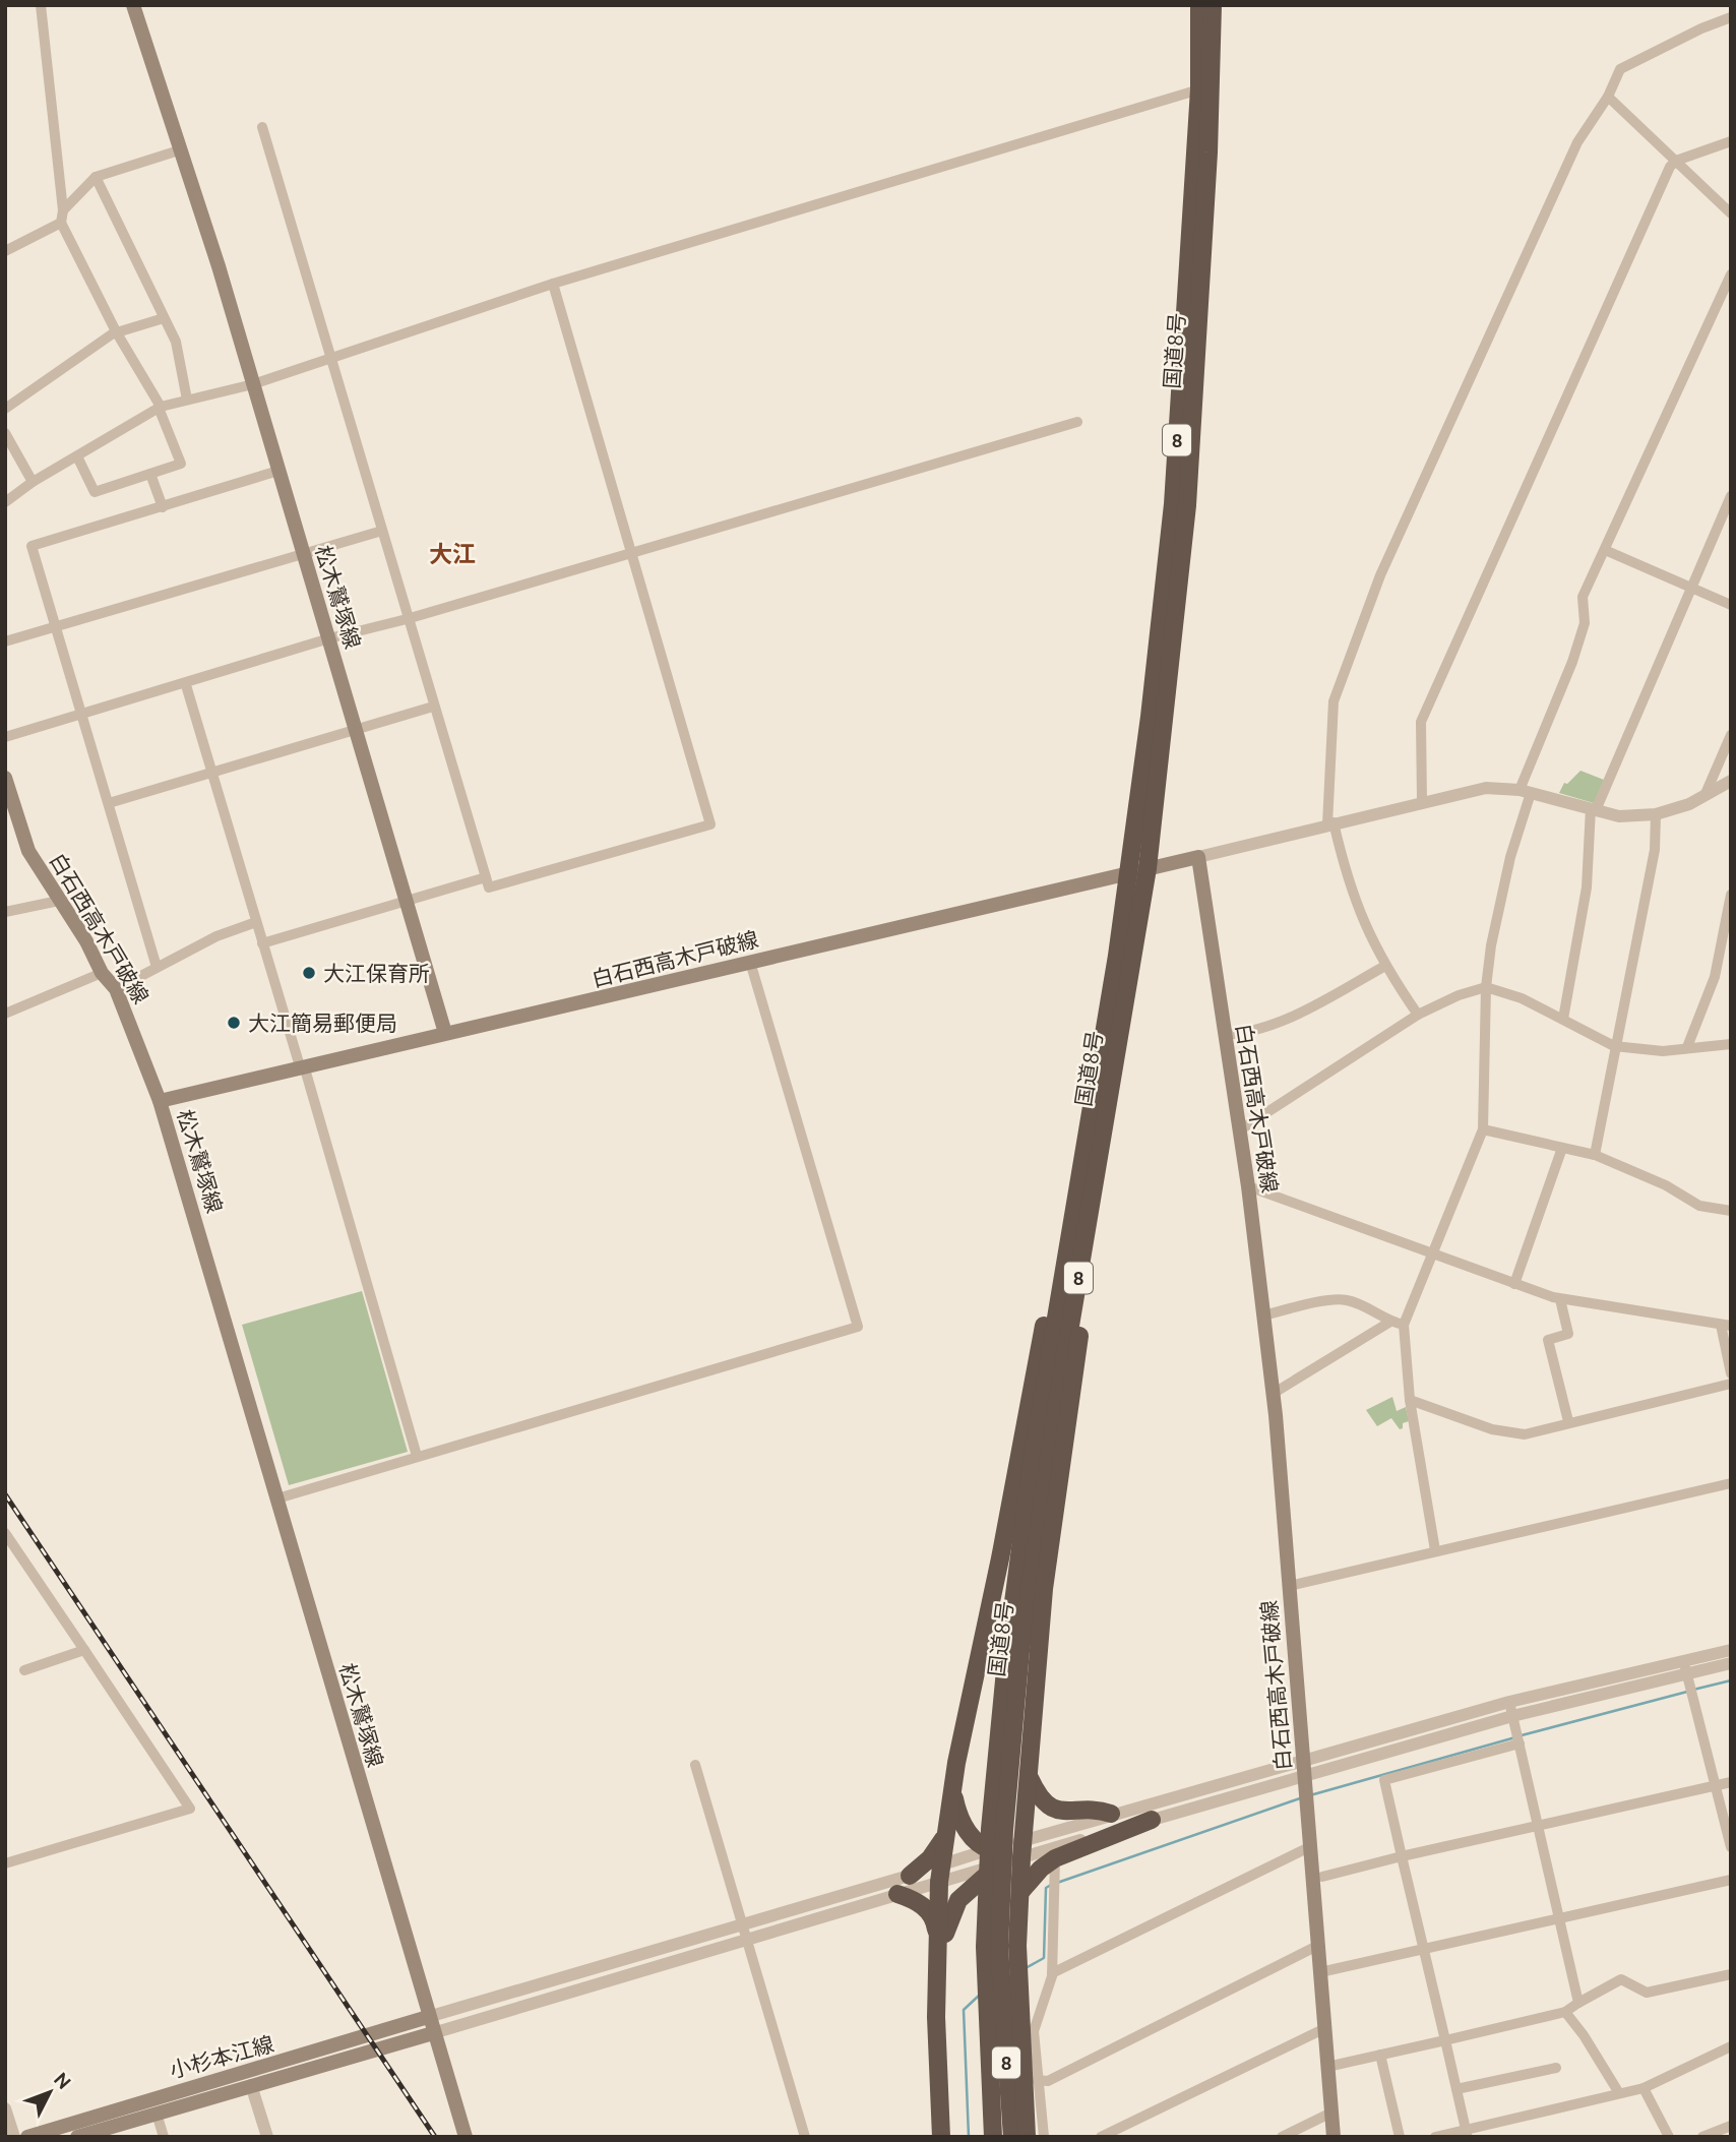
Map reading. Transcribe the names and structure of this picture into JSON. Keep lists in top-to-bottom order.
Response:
{
  "streets": {
    "highway": ["国道8号", "8"],
    "main road": ["松木鷲塚線", "白石西高木戸破線", "小杉本江線"]
  },
  "crossings": [
    ["国道8号", "白石西高木戸破線"],
    ["松木鷲塚線", "白石西高木戸破線"],
    ["松木鷲塚線", "小杉本江線"]
  ],
  "districts": ["大江"],
  "places": ["大江保育所", "大江簡易郵便局"],
  "north": "top right"
}
